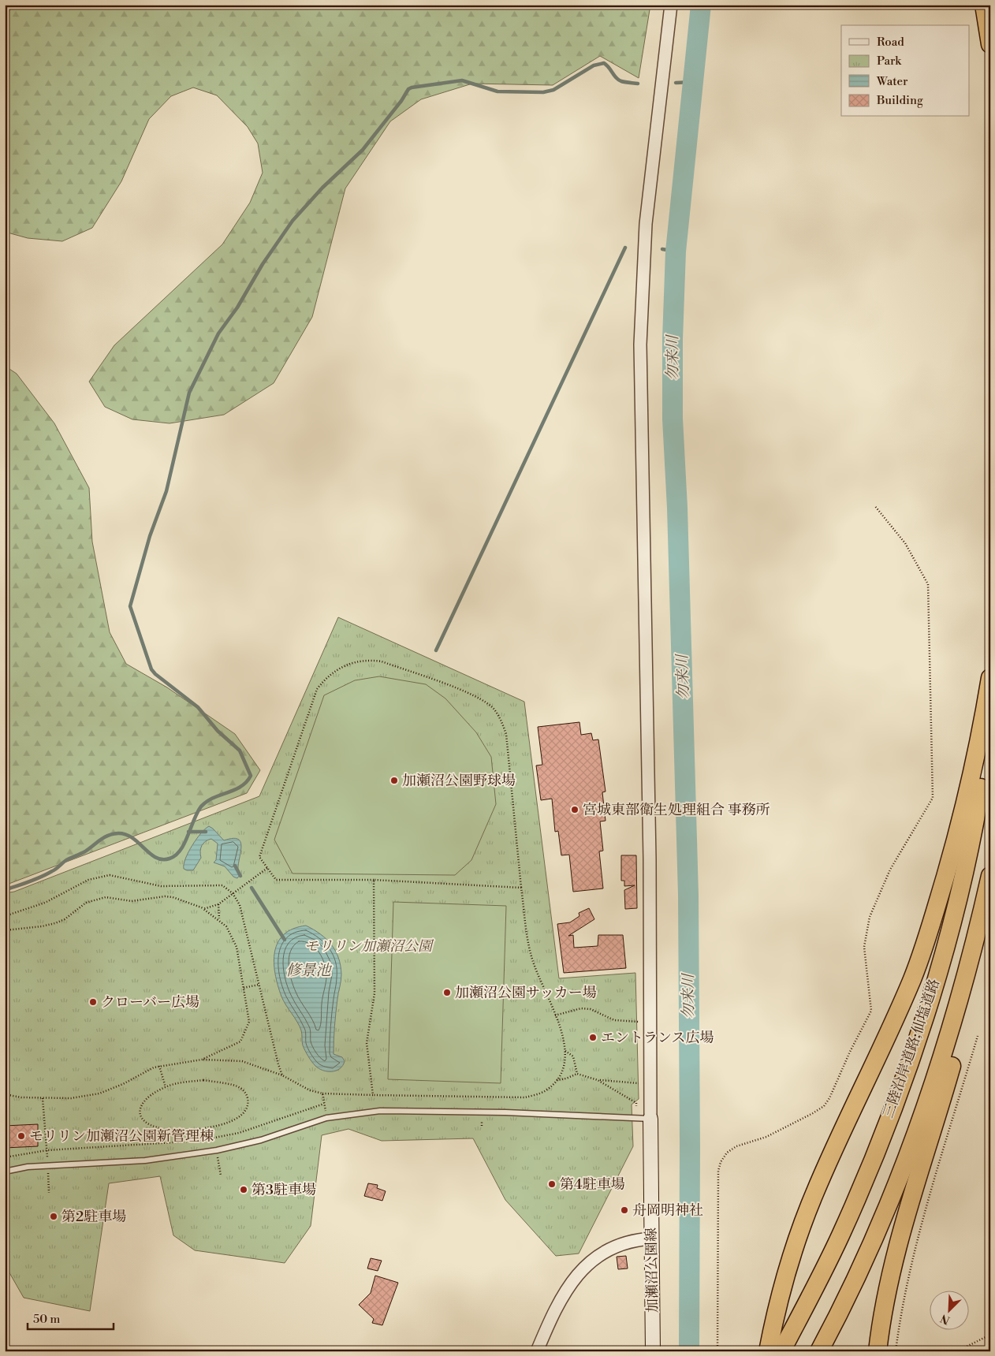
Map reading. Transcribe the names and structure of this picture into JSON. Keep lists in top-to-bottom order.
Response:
{
  "streets": {
    "highway": ["三陸沿岸道路;仙塩道路"],
    "main road": ["加瀬沼公園線"]
  },
  "water": ["勿来川", "修景池"],
  "parks": ["モリリン加瀬沼公園"],
  "places": [
    "加瀬沼公園野球場",
    "宮城東部衛生処理組合 事務所",
    "加瀬沼公園サッカー場",
    "クローバー広場",
    "エントランス広場",
    "モリリン加瀬沼公園新管理棟",
    "第4駐車場",
    "第3駐車場",
    "舟岡明神社",
    "第2駐車場"
  ],
  "legend": [
    "Road",
    "Park",
    "Water",
    "Building"
  ],
  "scale_bar": "50 m",
  "north": "bottom left"
}
